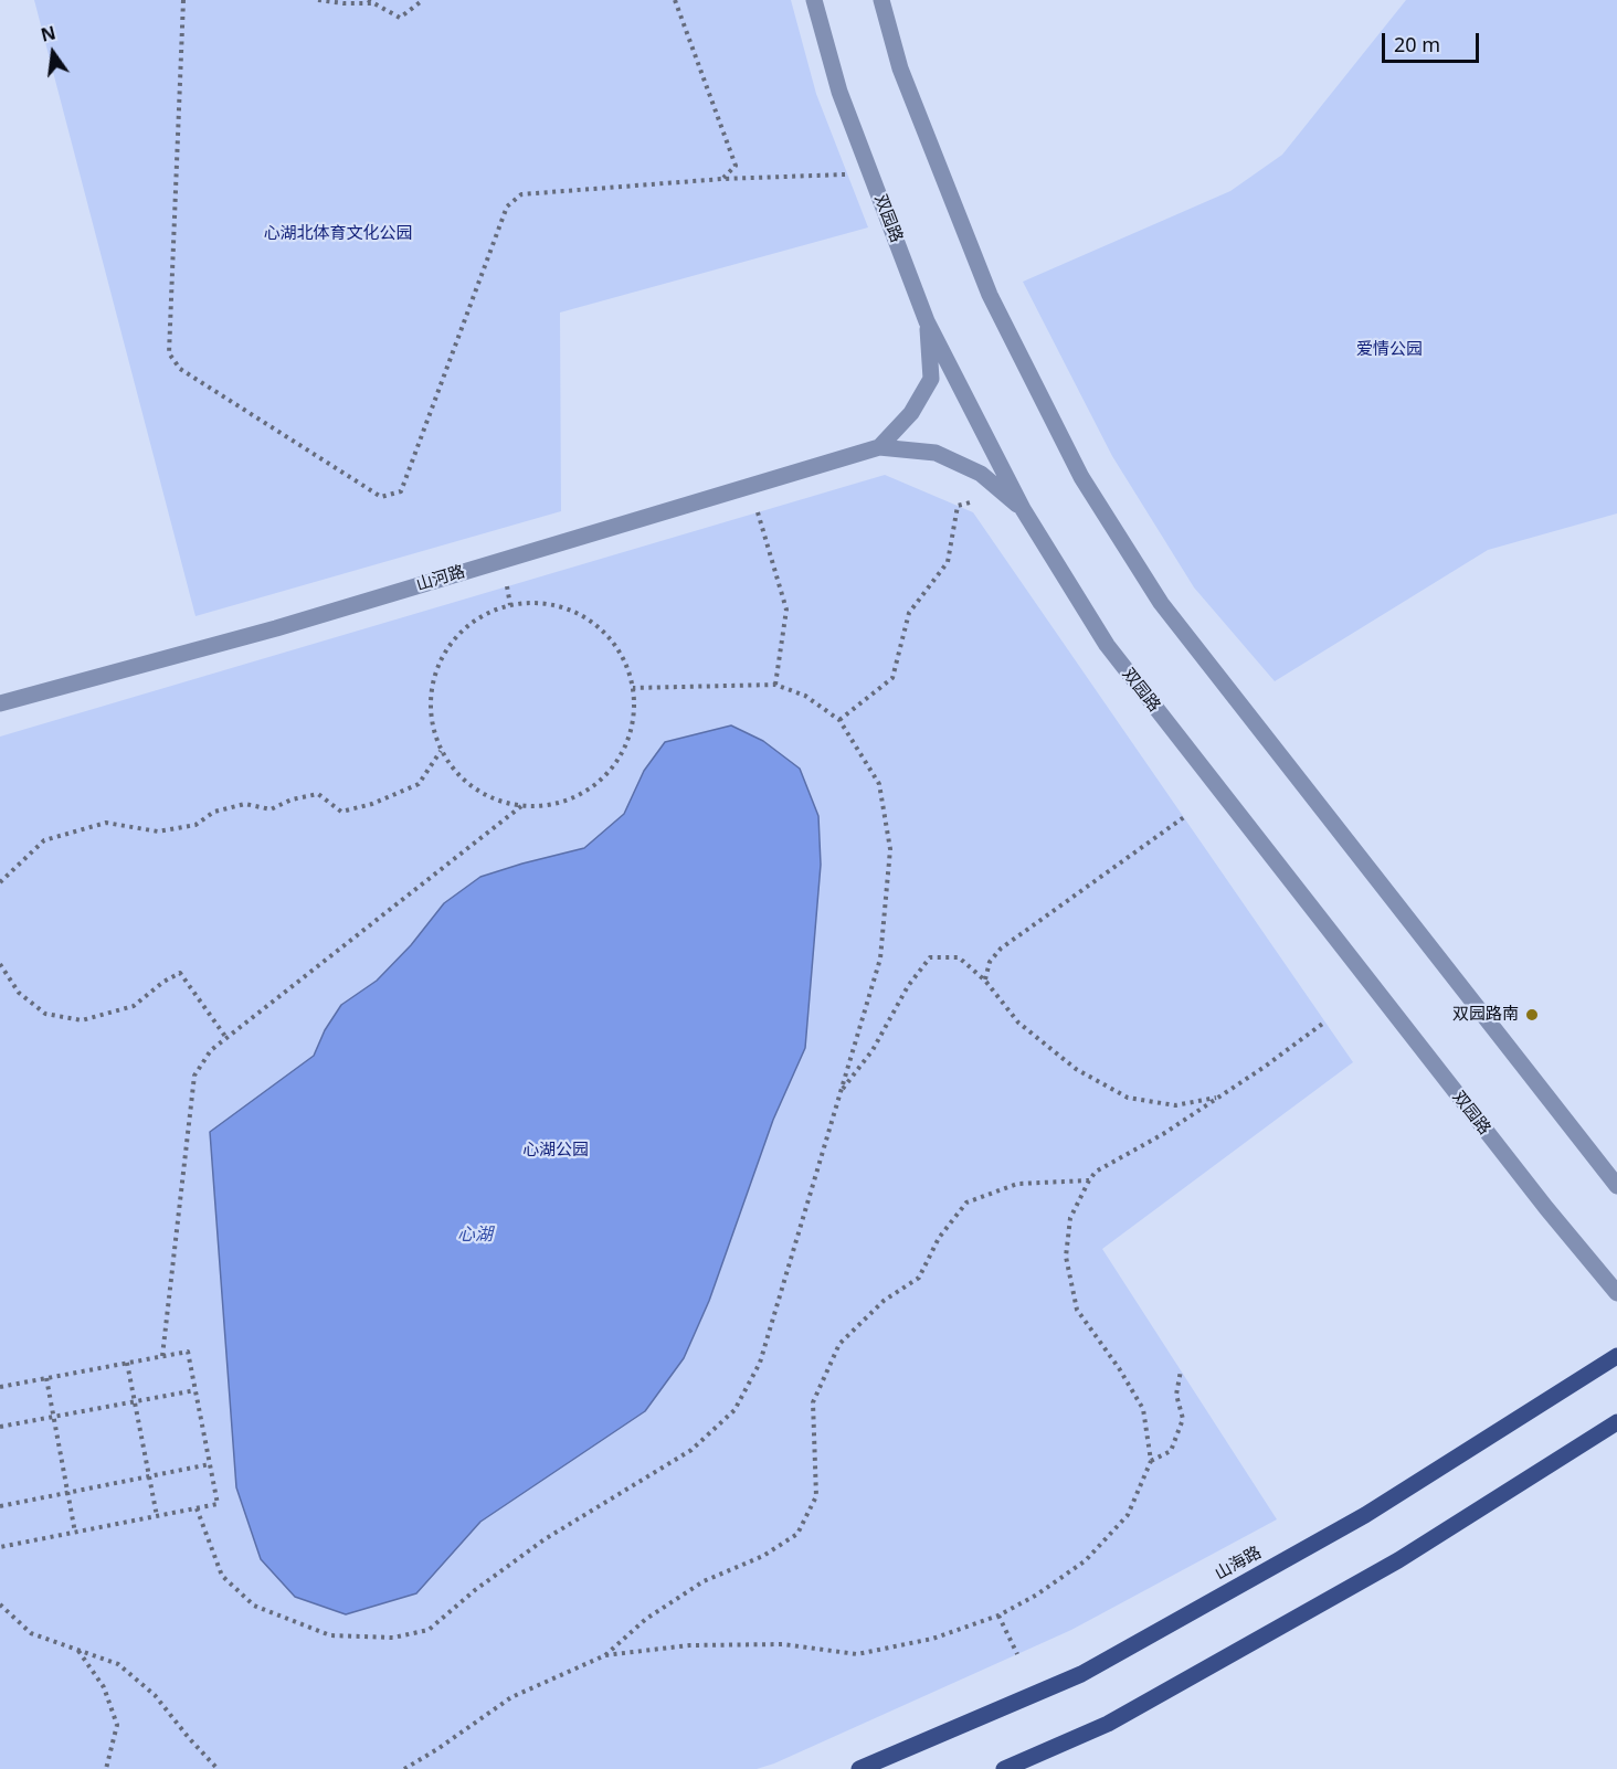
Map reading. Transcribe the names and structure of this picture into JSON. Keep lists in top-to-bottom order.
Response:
{
  "streets": {
    "main road": ["山海路"],
    "street": ["双园路", "山河路"]
  },
  "water": ["心湖"],
  "parks": ["心湖北体育文化公园", "爱情公园", "心湖公园"],
  "places": ["双园路南"],
  "scale_bar": "20 m",
  "north": "top"
}
